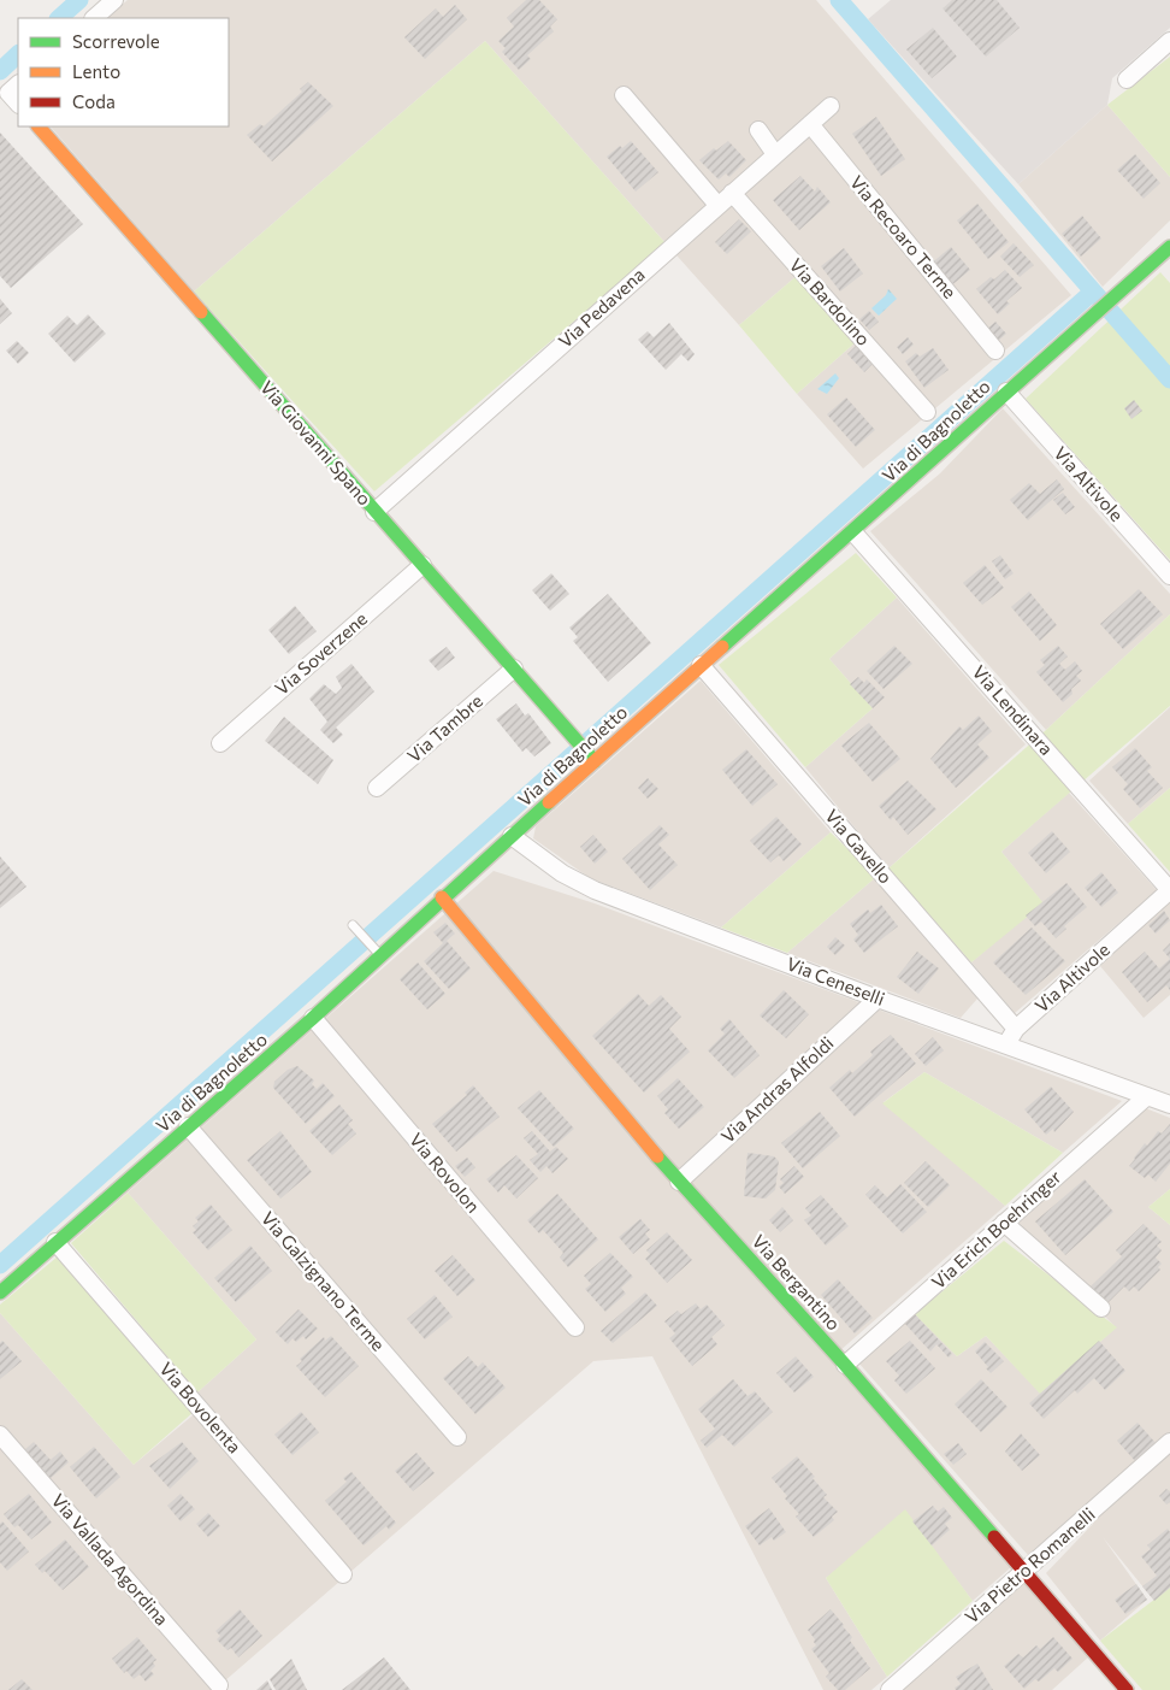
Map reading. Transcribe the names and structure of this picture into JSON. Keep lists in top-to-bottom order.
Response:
{
  "streets": {
    "street": [
      "Via Recoaro Terme",
      "Via Bardolino",
      "Via Pedavena",
      "Via di Bagnoletto",
      "Via Giovanni Spano",
      "Via Altivole",
      "Via Soverzene",
      "Via Lendinara",
      "Via Tambre",
      "Via Gavello",
      "Via Ceneselli",
      "Via Andras Alfoldi",
      "Via Rovolon",
      "Via Erich Boehringer",
      "Via Galzignano Terme",
      "Via Bergantino",
      "Via Bovolenta",
      "Via Vallada Agordina",
      "Via Pietro Romanelli"
    ]
  },
  "crossings": [
    ["Via Recoaro Terme", "Via Pedavena"],
    ["Via Bardolino", "Via Pedavena"],
    ["Via Pedavena", "Via Giovanni Spano"],
    ["Via di Bagnoletto", "Via Giovanni Spano"],
    ["Via di Bagnoletto", "Via Altivole"],
    ["Via di Bagnoletto", "Via Lendinara"],
    ["Via di Bagnoletto", "Via Gavello"],
    ["Via di Bagnoletto", "Via Ceneselli"],
    ["Via di Bagnoletto", "Via Rovolon"],
    ["Via di Bagnoletto", "Via Galzignano Terme"],
    ["Via di Bagnoletto", "Via Bergantino"],
    ["Via di Bagnoletto", "Via Bovolenta"],
    ["Via Giovanni Spano", "Via Soverzene"],
    ["Via Giovanni Spano", "Via Tambre"],
    ["Via Altivole", "Via Lendinara"],
    ["Via Altivole", "Via Gavello"],
    ["Via Altivole", "Via Ceneselli"],
    ["Via Ceneselli", "Via Andras Alfoldi"],
    ["Via Ceneselli", "Via Erich Boehringer"],
    ["Via Andras Alfoldi", "Via Bergantino"],
    ["Via Erich Boehringer", "Via Bergantino"],
    ["Via Bergantino", "Via Pietro Romanelli"]
  ],
  "legend": ["Scorrevole", "Lento", "Coda"]
}
